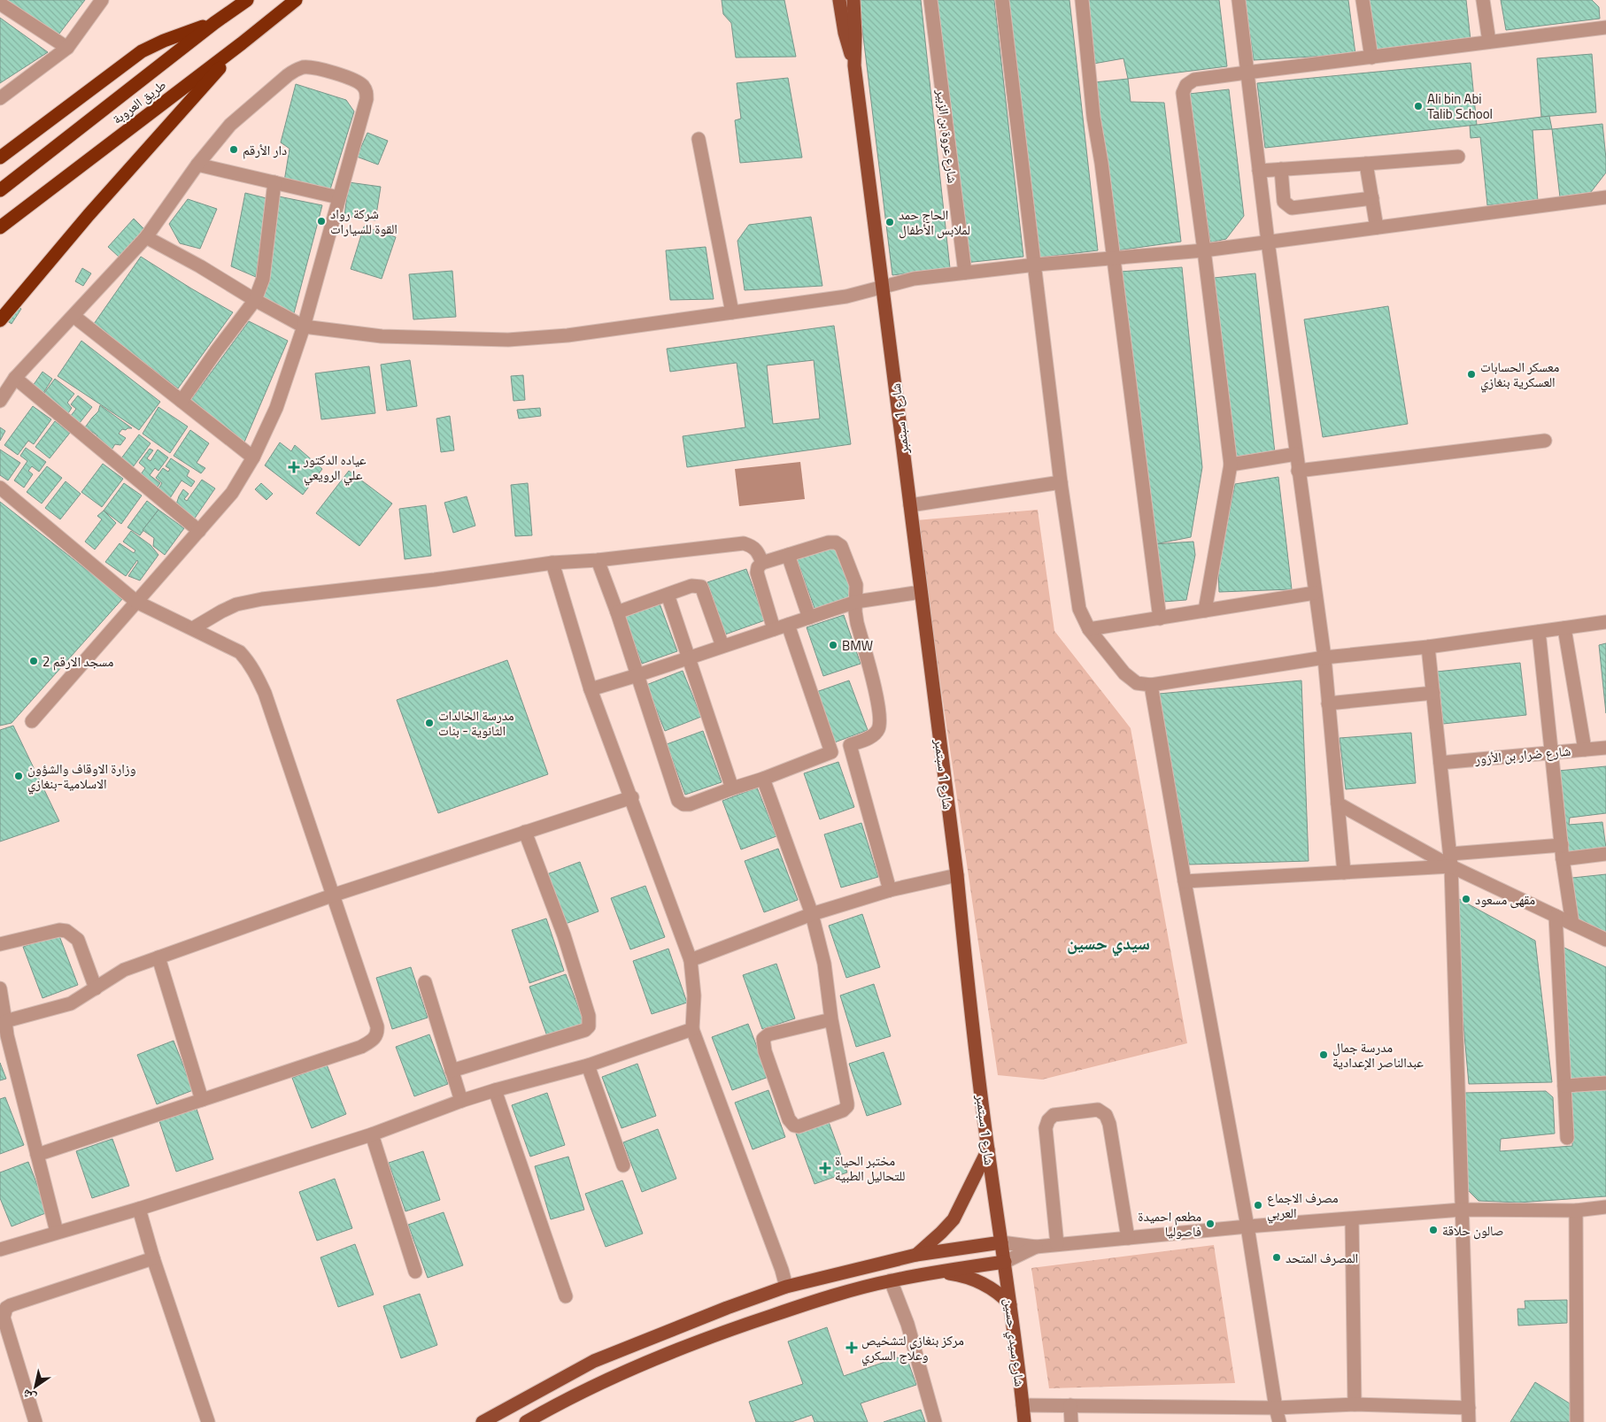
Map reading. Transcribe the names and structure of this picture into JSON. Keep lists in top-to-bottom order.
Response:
{
  "streets": {
    "highway": ["طريق العروبة"],
    "main road": ["شارع 1 سبتمبر", "شارع سيدي حسين"],
    "street": ["شارع عروة بن الزبير", "شارع ضرار بن الأزور"]
  },
  "crossings": [
    ["شارع 1 سبتمبر", "شارع سيدي حسين"]
  ],
  "districts": ["سيدي حسين"],
  "places": {
    "other": [
      "Ali bin Abi Talib School",
      "دار الأرقم",
      "شركة رواد القوة للسيارات",
      "الحاج حمد لملابس الأطفال",
      "معسكر الحسابات العسكرية بنغازي",
      "BMW",
      "مسجد الارقم 2",
      "مدرسة الخالدات الثانوية - بنات",
      "وزارة الاوقاف والشؤون الاسلامية-بنغازي",
      "مقهى مسعود",
      "مدرسة جمال عبدالناصر الإعدادية",
      "مصرف الاجماع العربي",
      "مطعم احميدة فاصوليا",
      "صالون حلاقة",
      "المصرف المتحد"
    ],
    "health": ["عياده الدكتور علي الرويعي", "مختبر الحياة للتحاليل الطبية", "مركز بنغازي لتشخيص وعلاج السكري"]
  },
  "north": "bottom left"
}
